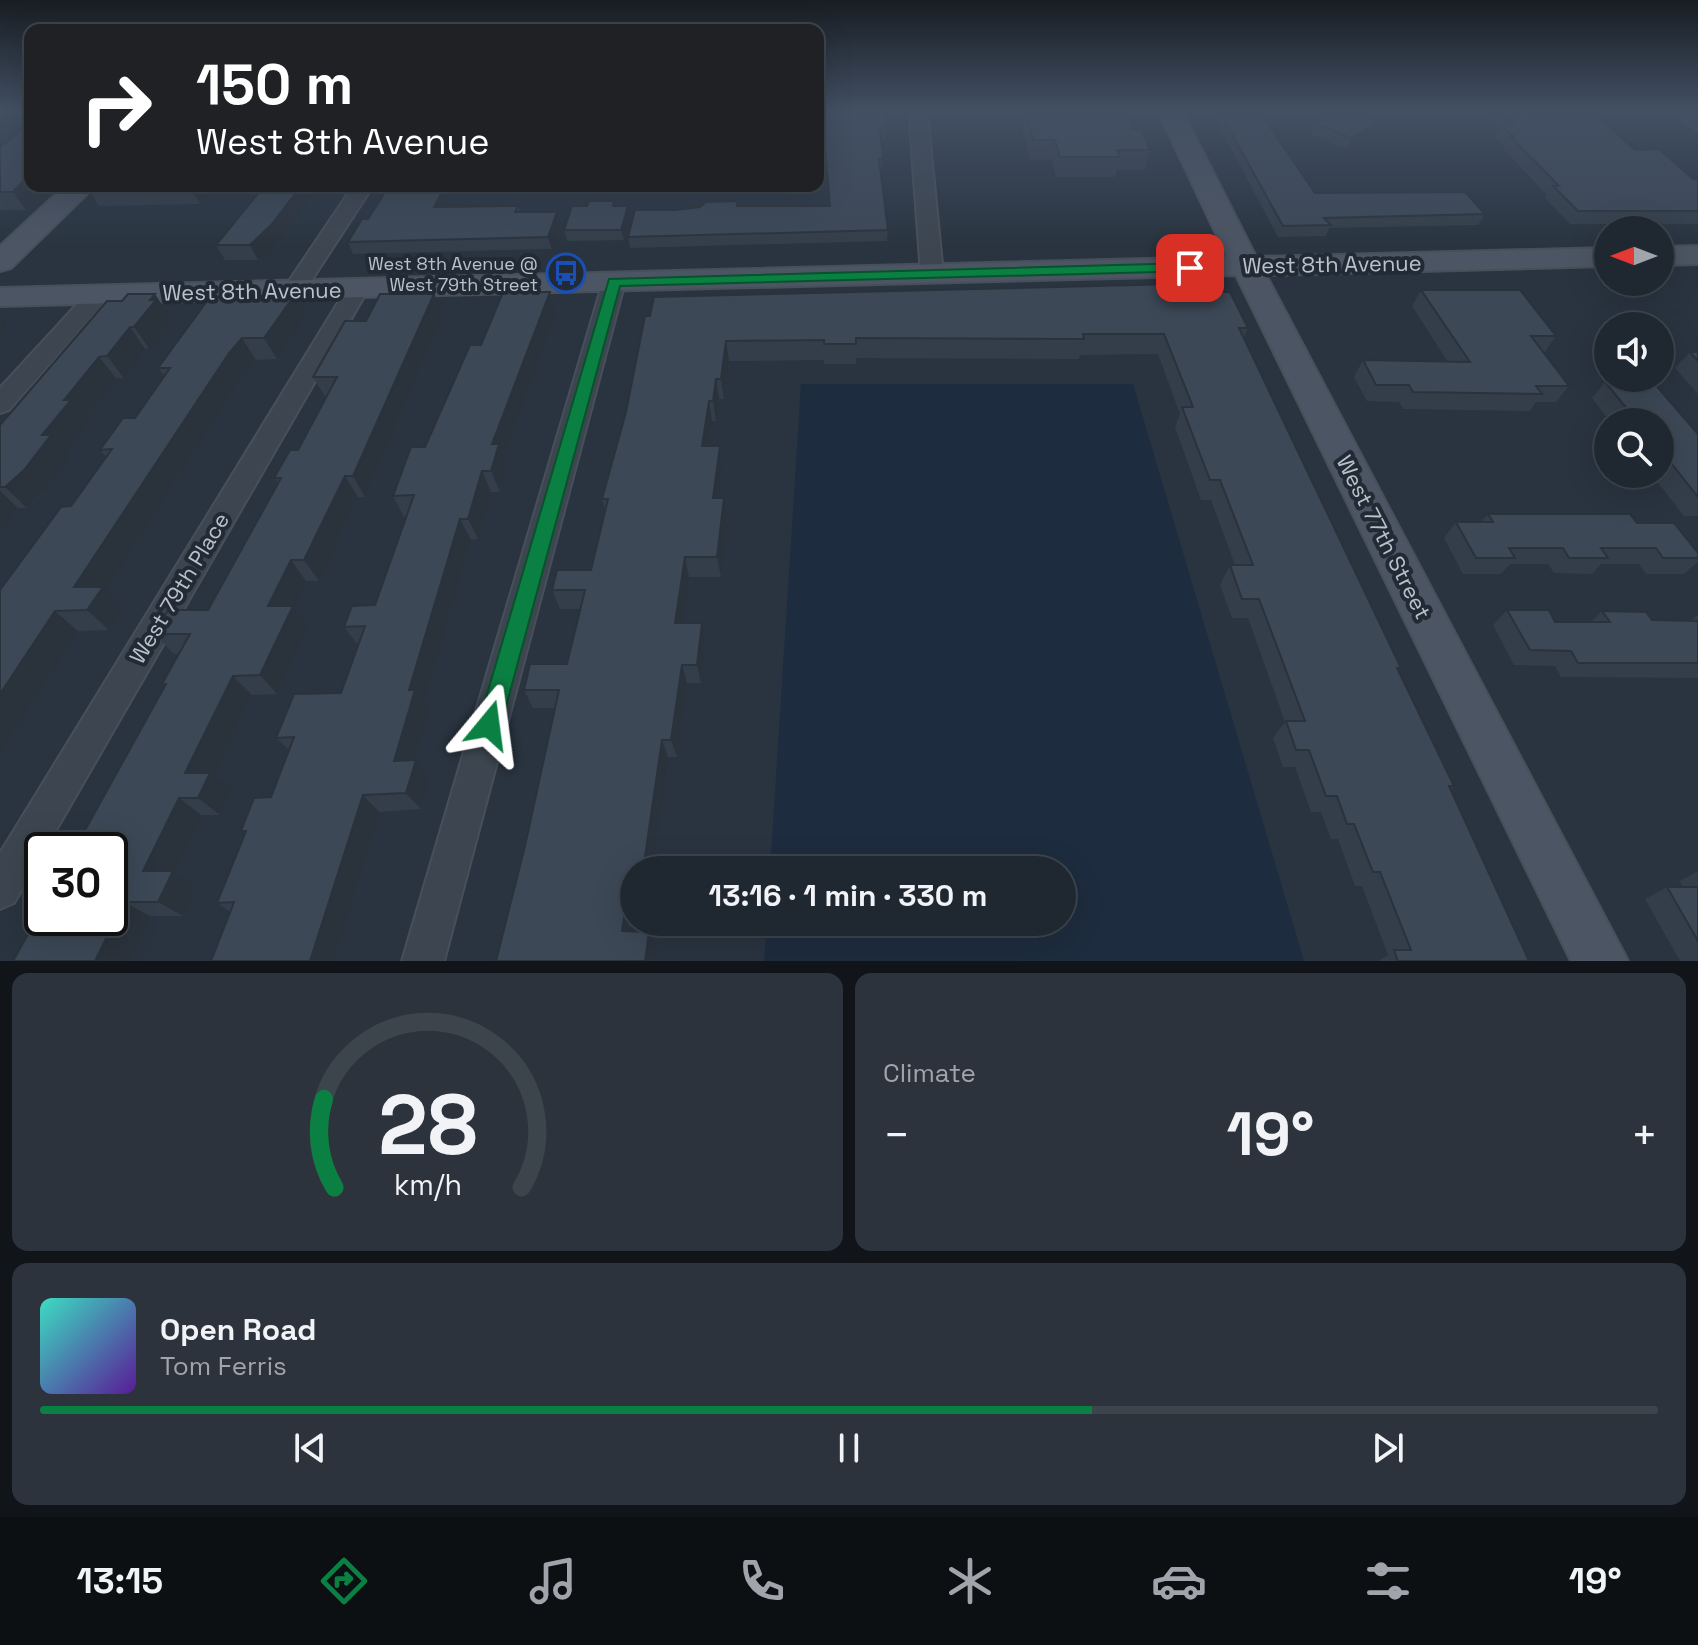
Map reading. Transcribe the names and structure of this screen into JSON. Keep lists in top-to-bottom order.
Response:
{
  "streets": {
    "street": ["West 8th Avenue", "West 77th Street", "West 79th Place"]
  },
  "crossings": [
    ["West 8th Avenue", "West 77th Street"],
    ["West 8th Avenue", "West 79th Place"]
  ],
  "places": {
    "bus stop": ["West 8th Avenue @ West 79th Street"]
  },
  "north": "left",
  "page": {
    "turn": ["150 m", "West 8th Avenue"],
    "limit": "30",
    "trip": "13:16 · 1 min · 330 m",
    "tile": "Climate",
    "heat": ["−", "19°", "+"],
    "song": ["Open Road", "Tom Ferris"],
    "tabs": ["13:15", "19°"],
    "gauge": ["28", "km/h"]
  }
}
